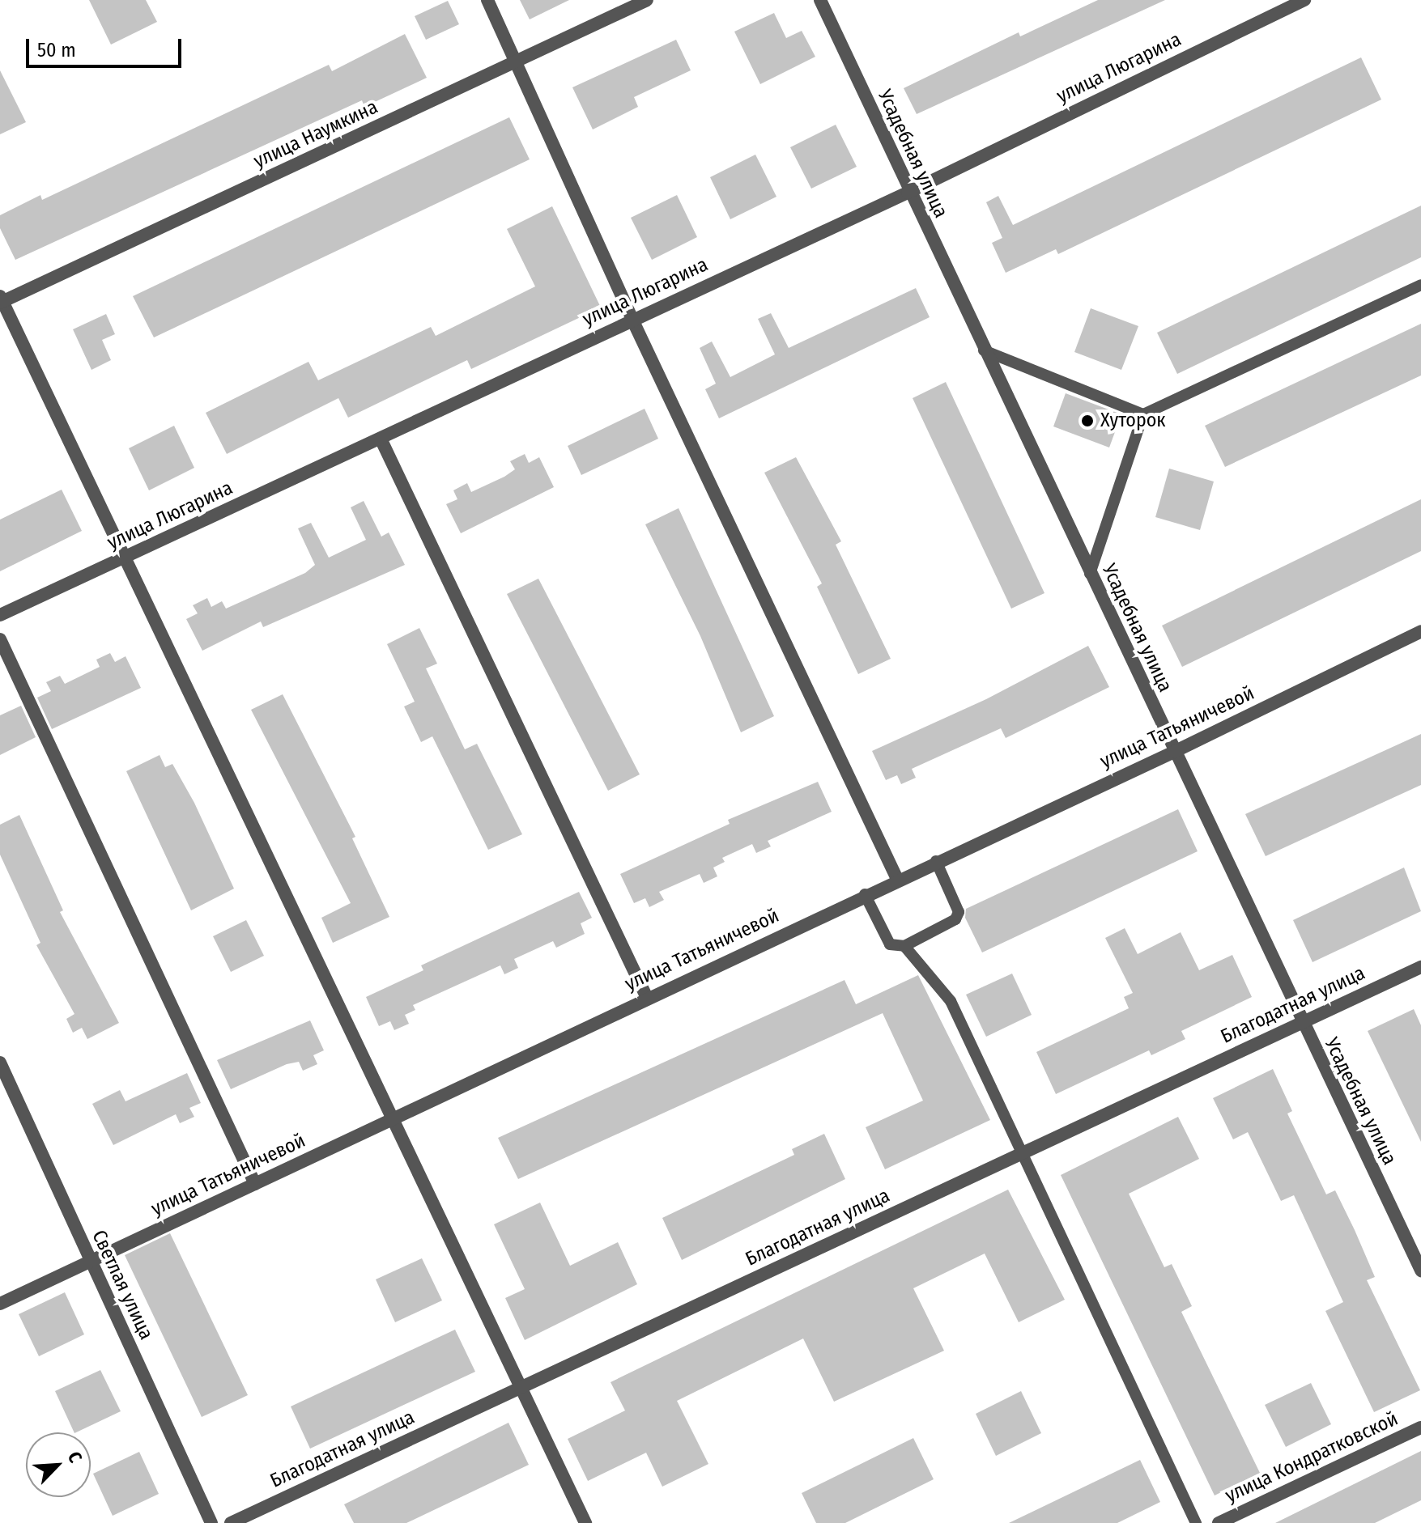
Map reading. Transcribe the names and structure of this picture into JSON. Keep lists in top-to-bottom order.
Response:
{
  "streets": {
    "street": [
      "улица Люгарина",
      "улица Наумкина",
      "Усадебная улица",
      "улица Татьяничевой",
      "Благодатная улица",
      "Светлая улица",
      "улица Кондратковской"
    ]
  },
  "crossings": [
    ["улица Люгарина", "Усадебная улица"],
    ["Усадебная улица", "улица Татьяничевой"],
    ["Усадебная улица", "Благодатная улица"],
    ["улица Татьяничевой", "Светлая улица"]
  ],
  "places": ["Хуторок"],
  "scale_bar": "50 m",
  "north": "top right"
}
